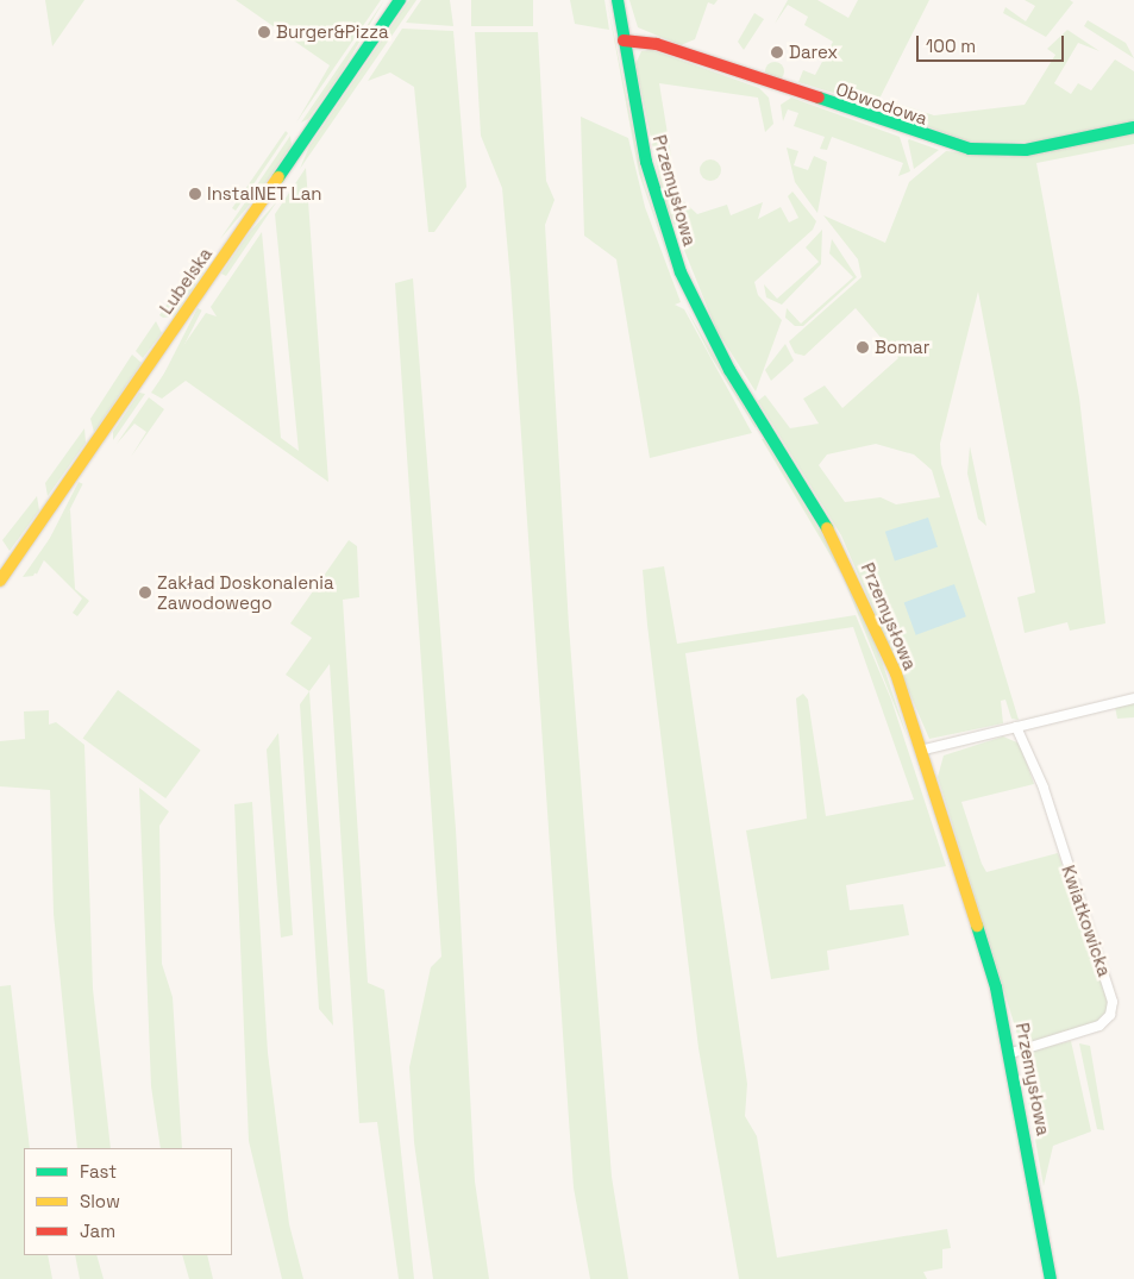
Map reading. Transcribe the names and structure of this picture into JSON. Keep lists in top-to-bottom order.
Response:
{
  "streets": {
    "main road": ["Obwodowa", "Przemysłowa", "Lubelska"],
    "street": ["Kwiatkowicka"]
  },
  "crossings": [
    ["Obwodowa", "Przemysłowa"],
    ["Przemysłowa", "Kwiatkowicka"]
  ],
  "places": [
    "Burger&Pizza",
    "Darex",
    "InstalNET Lan",
    "Bomar",
    "Zakład Doskonalenia Zawodowego"
  ],
  "legend": ["Fast", "Slow", "Jam"],
  "scale_bar": "100 m"
}
